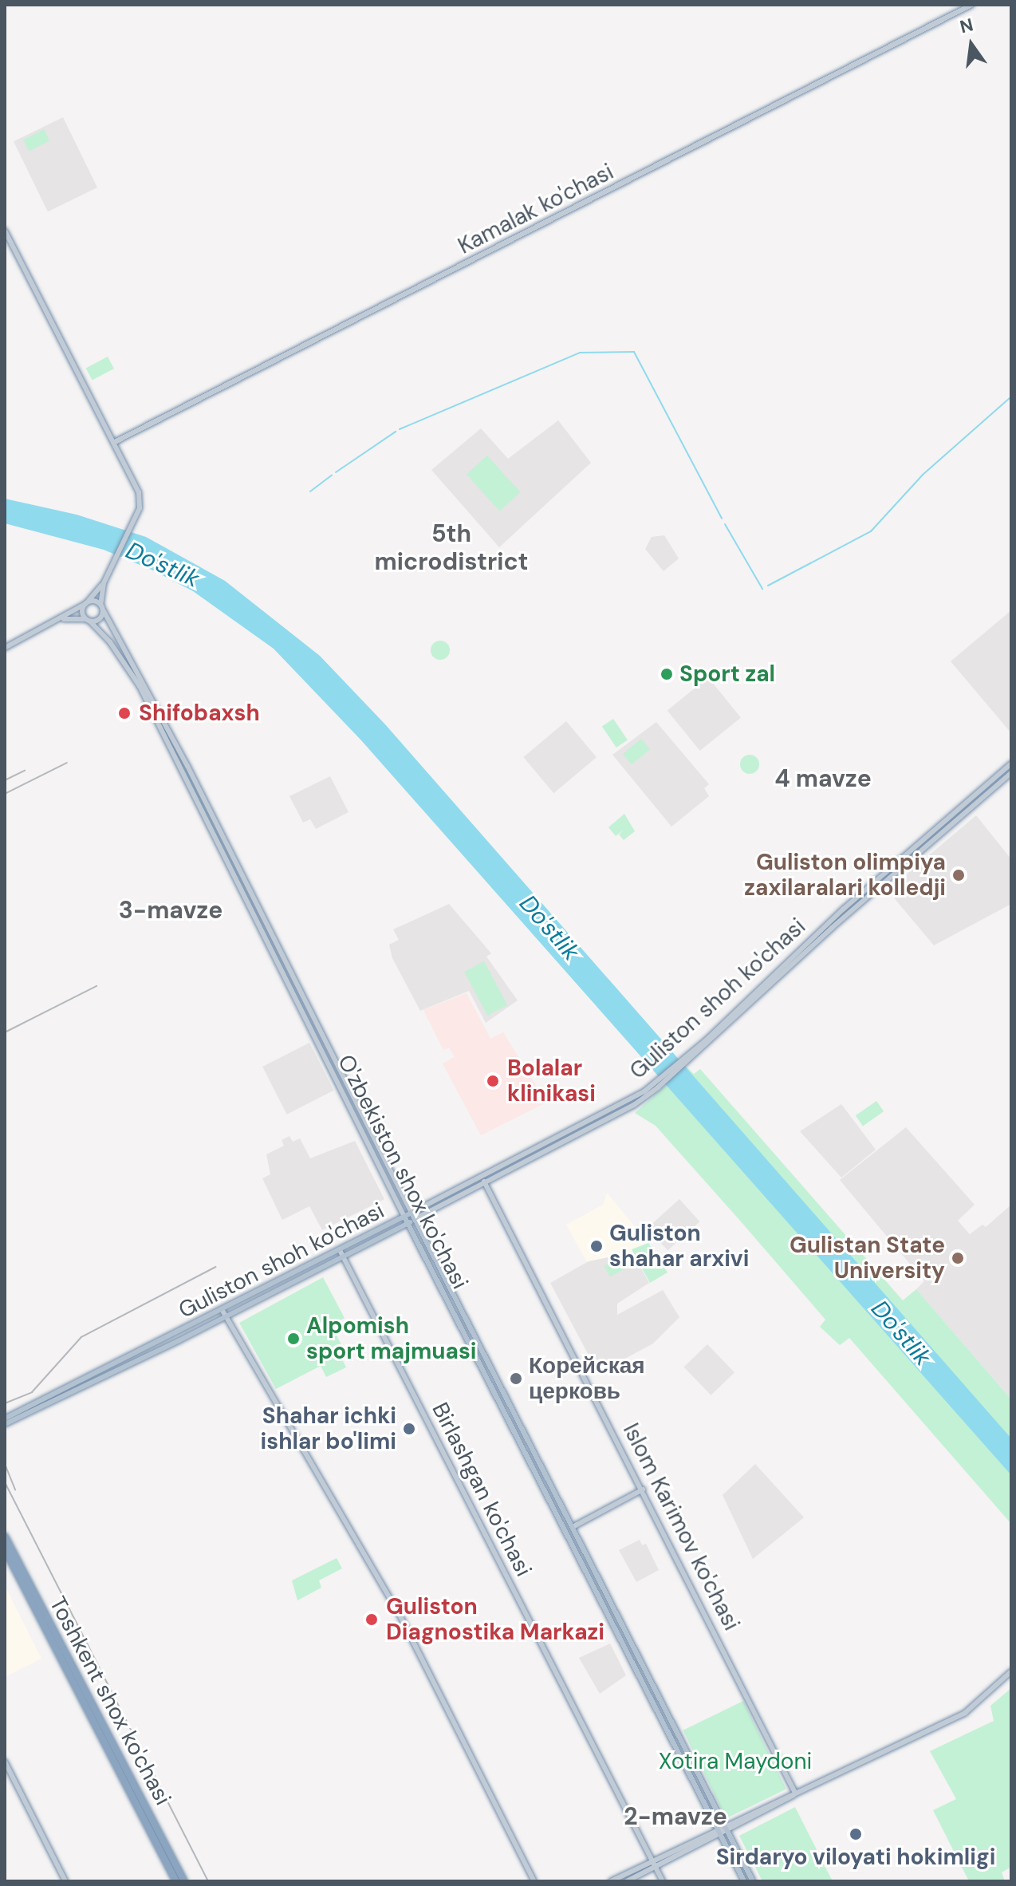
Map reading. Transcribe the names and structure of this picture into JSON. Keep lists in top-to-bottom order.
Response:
{
  "streets": {
    "highway": ["Toshkent shox ko'chasi"],
    "main road": [
      "Kamalak ko'chasi",
      "Guliston shoh ko'chasi",
      "O'zbekiston shox ko'chasi",
      "Birlashgan ko'chasi",
      "Islom Karimov ko'chasi"
    ]
  },
  "crossings": [
    ["Guliston shoh ko'chasi", "O'zbekiston shox ko'chasi"],
    ["Guliston shoh ko'chasi", "Birlashgan ko'chasi"],
    ["Guliston shoh ko'chasi", "Islom Karimov ko'chasi"]
  ],
  "districts": [
    "5th microdistrict",
    "4 mavze",
    "3-mavze",
    "2-mavze"
  ],
  "water": ["Do'stlik"],
  "parks": ["Xotira Maydoni"],
  "places": [
    "Sport zal",
    "Shifobaxsh",
    "Guliston olimpiya zaxilaralari kolledji",
    "Bolalar klinikasi",
    "Guliston shahar arxivi",
    "Gulistan State University",
    "Alpomish sport majmuasi",
    "Корейская церковь",
    "Shahar ichki ishlar bo'limi",
    "Guliston Diagnostika Markazi",
    "Sirdaryo viloyati hokimligi"
  ],
  "north": "top"
}
